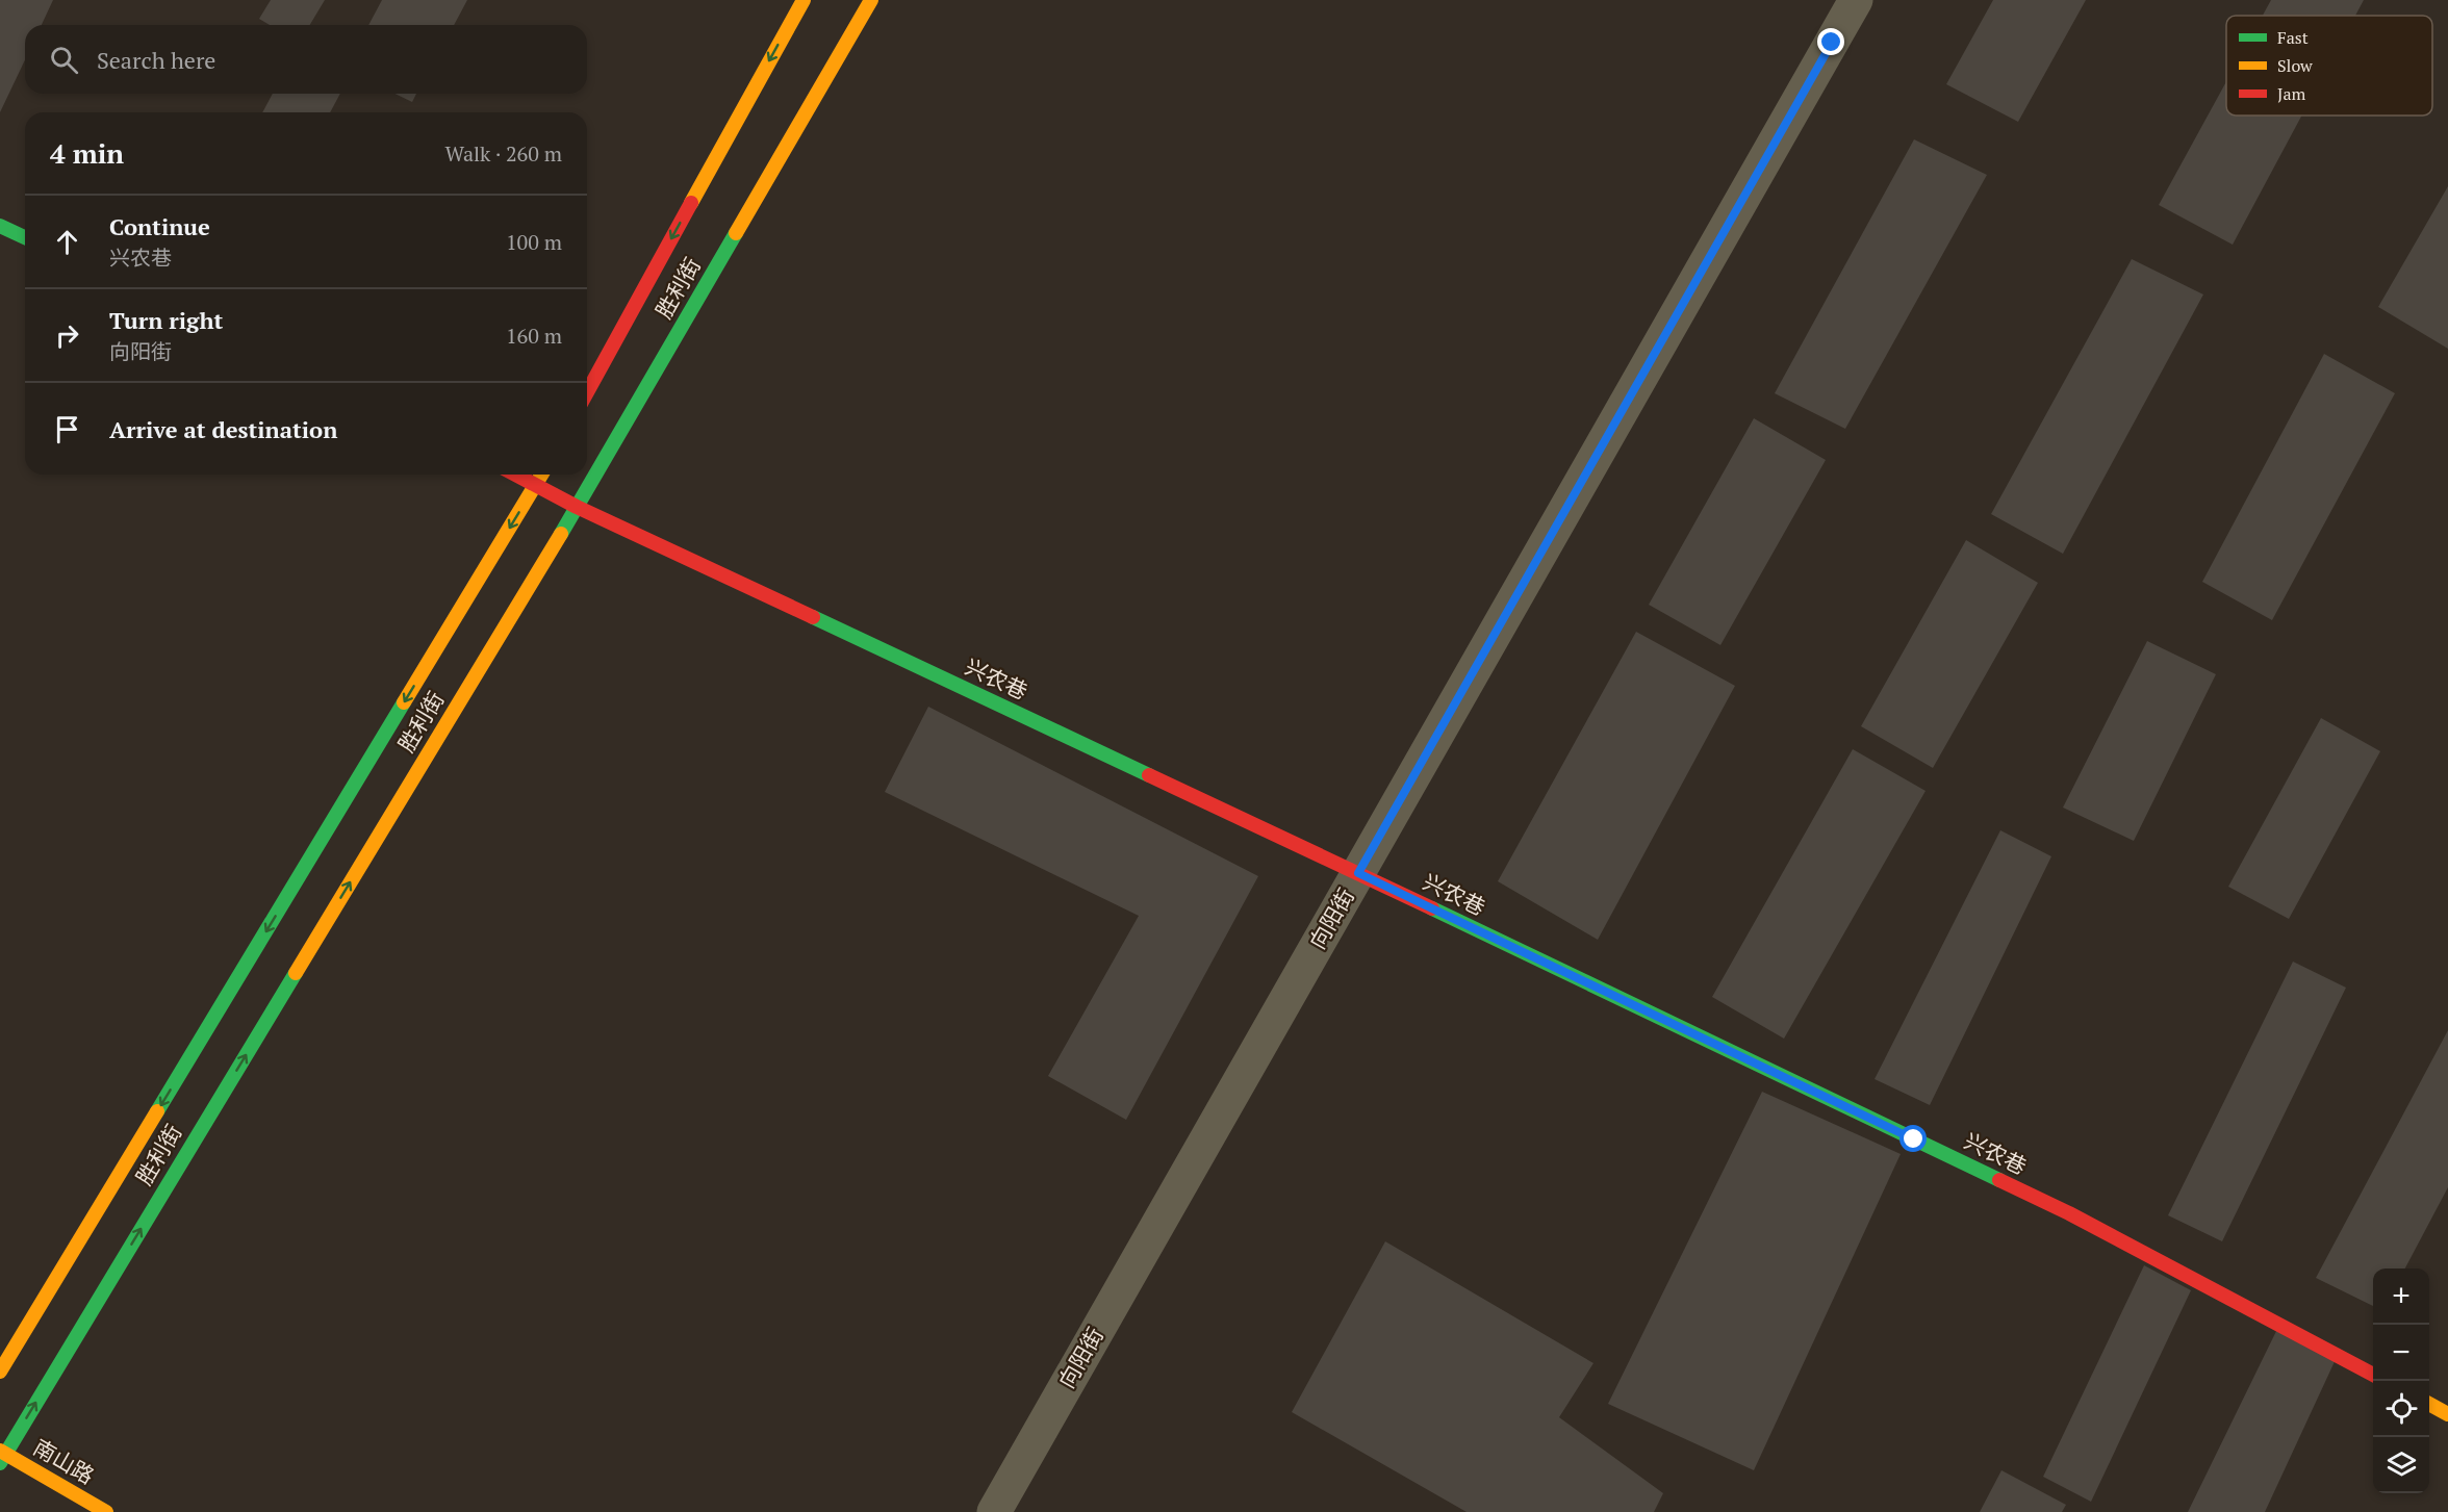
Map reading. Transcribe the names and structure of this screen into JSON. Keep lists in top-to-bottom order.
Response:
{
  "streets": {
    "main road": ["胜利街", "兴农巷", "南山路"],
    "street": ["向阳街"]
  },
  "crossings": [
    ["胜利街", "兴农巷"],
    ["胜利街", "南山路"],
    ["兴农巷", "向阳街"]
  ],
  "legend": ["Fast", "Slow", "Jam"],
  "page": {
    "search": "Search here",
    "heading": ["4 min", "Walk · 260 m"],
    "list": [
      ["Continue", "兴农巷", "100 m"],
      ["Turn right", "向阳街", "160 m"],
      "Arrive at destination"
    ],
    "map_buttons": ["+", "−"]
  }
}
